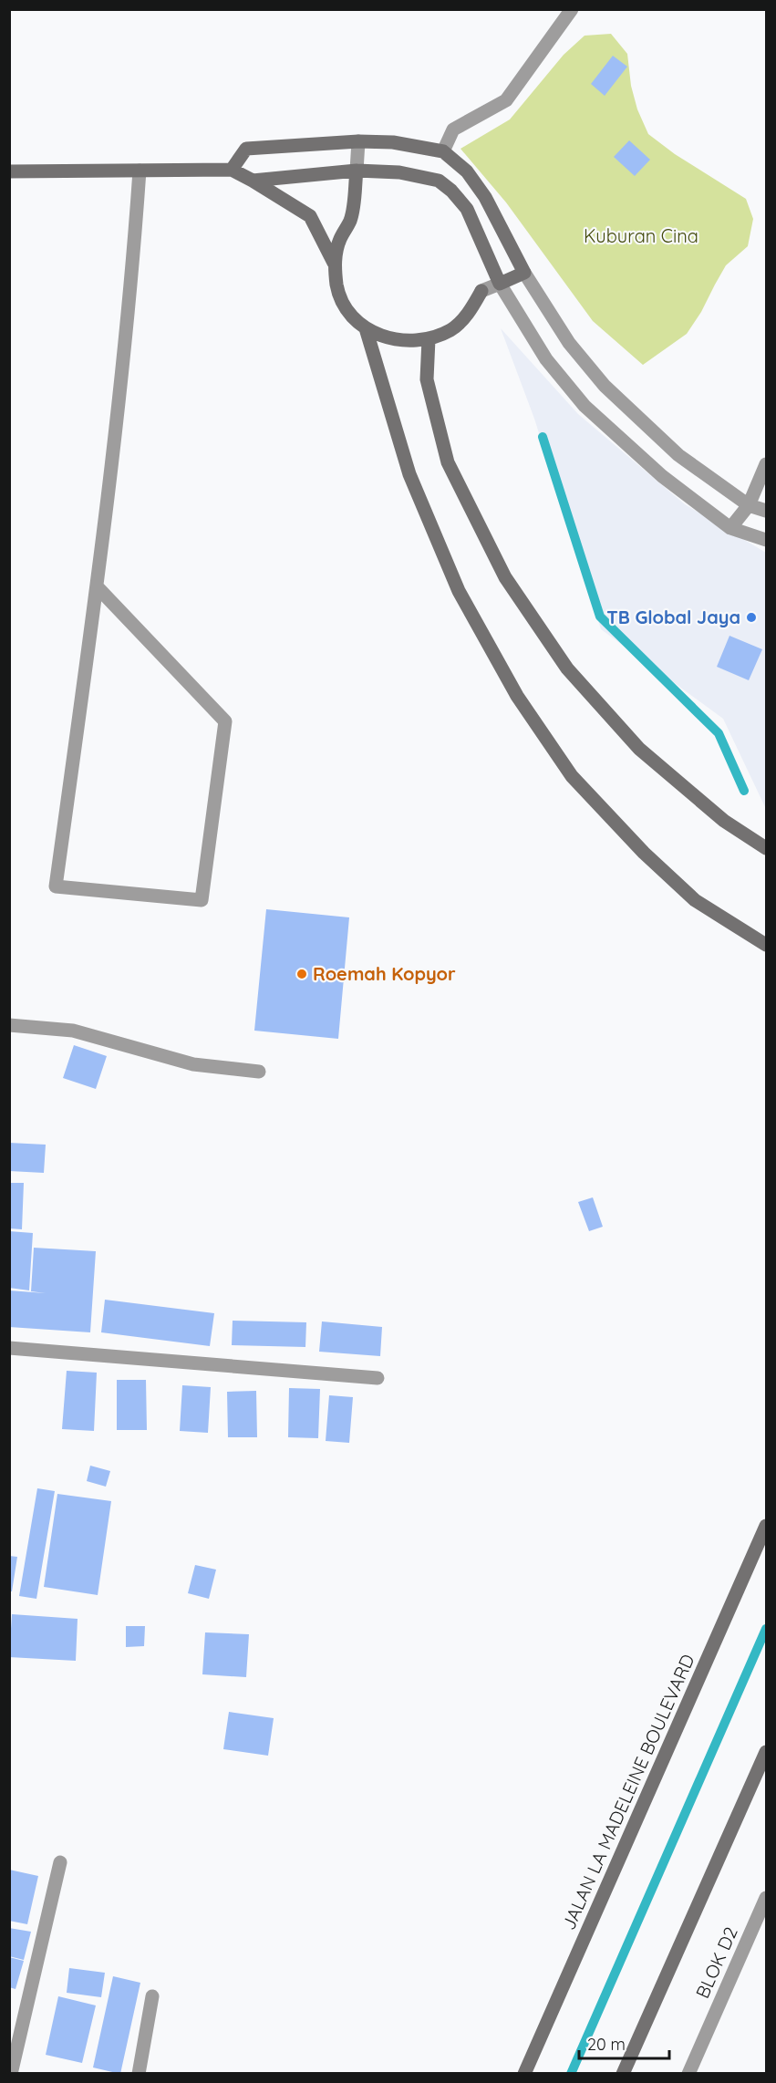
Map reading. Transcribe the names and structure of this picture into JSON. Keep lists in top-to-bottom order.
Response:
{
  "streets": {
    "street": ["JALAN LA MADELEINE BOULEVARD", "BLOK D2"]
  },
  "parks": ["Kuburan Cina"],
  "places": ["TB Global Jaya", "Roemah Kopyor"],
  "scale_bar": "20 m"
}
